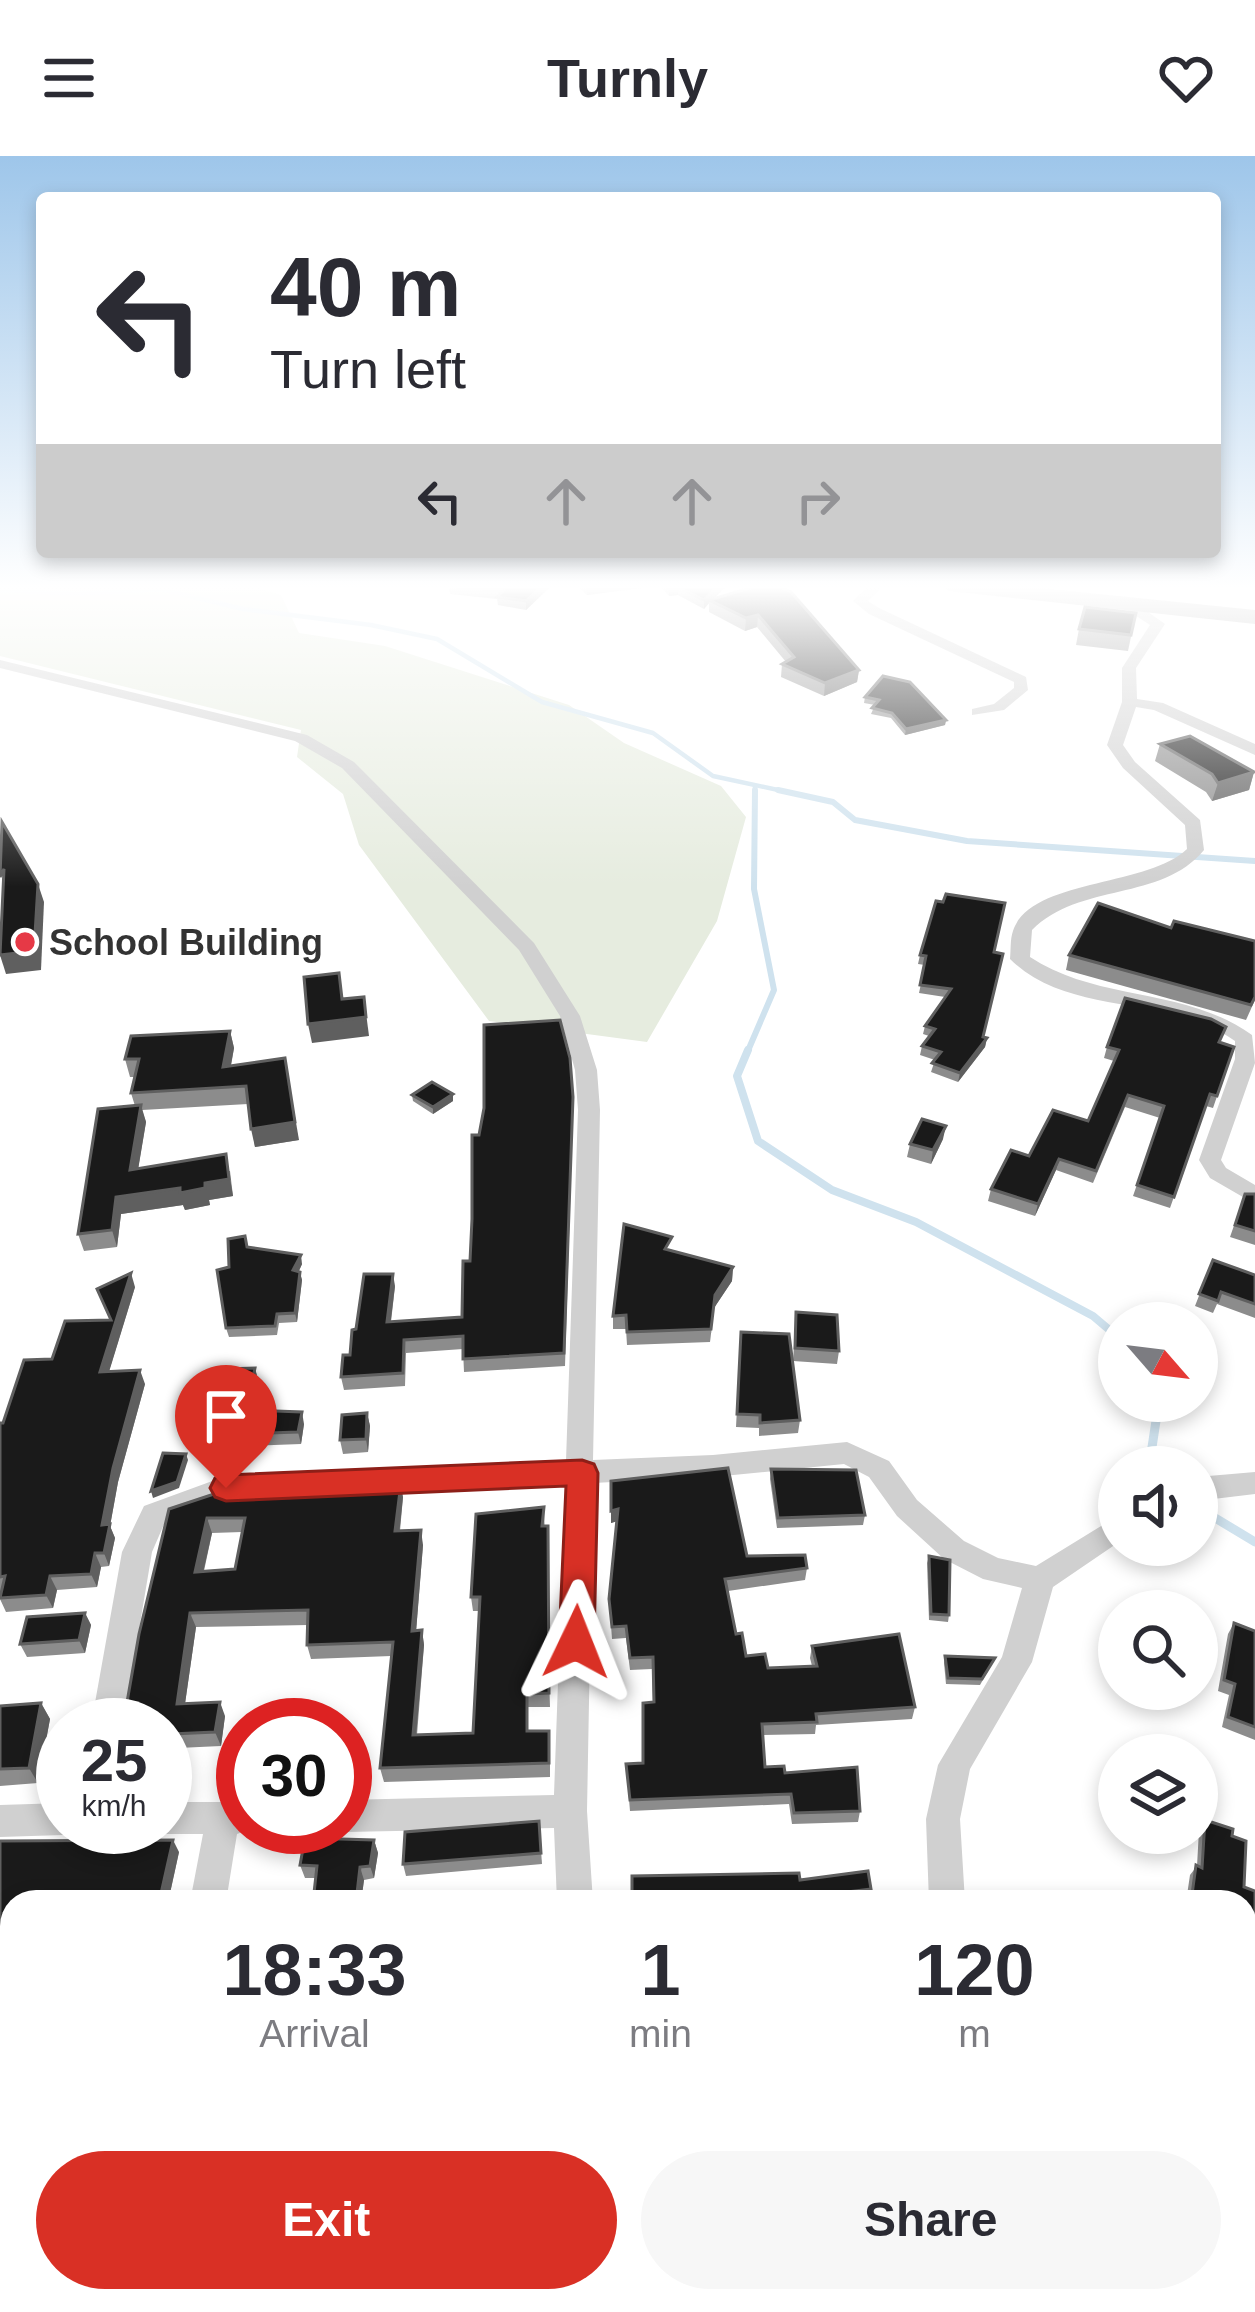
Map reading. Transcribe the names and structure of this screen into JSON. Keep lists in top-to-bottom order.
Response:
{
  "places": ["School Building"],
  "north": "bottom right",
  "page": {
    "header": "Turnly",
    "turn": ["40 m", "Turn left"],
    "speed": "25 km/h",
    "limit": "30",
    "eta": [
      "18:33",
      "Arrival",
      "1",
      "min",
      "120",
      "m"
    ],
    "buttons": ["Exit", "Share"]
  }
}
